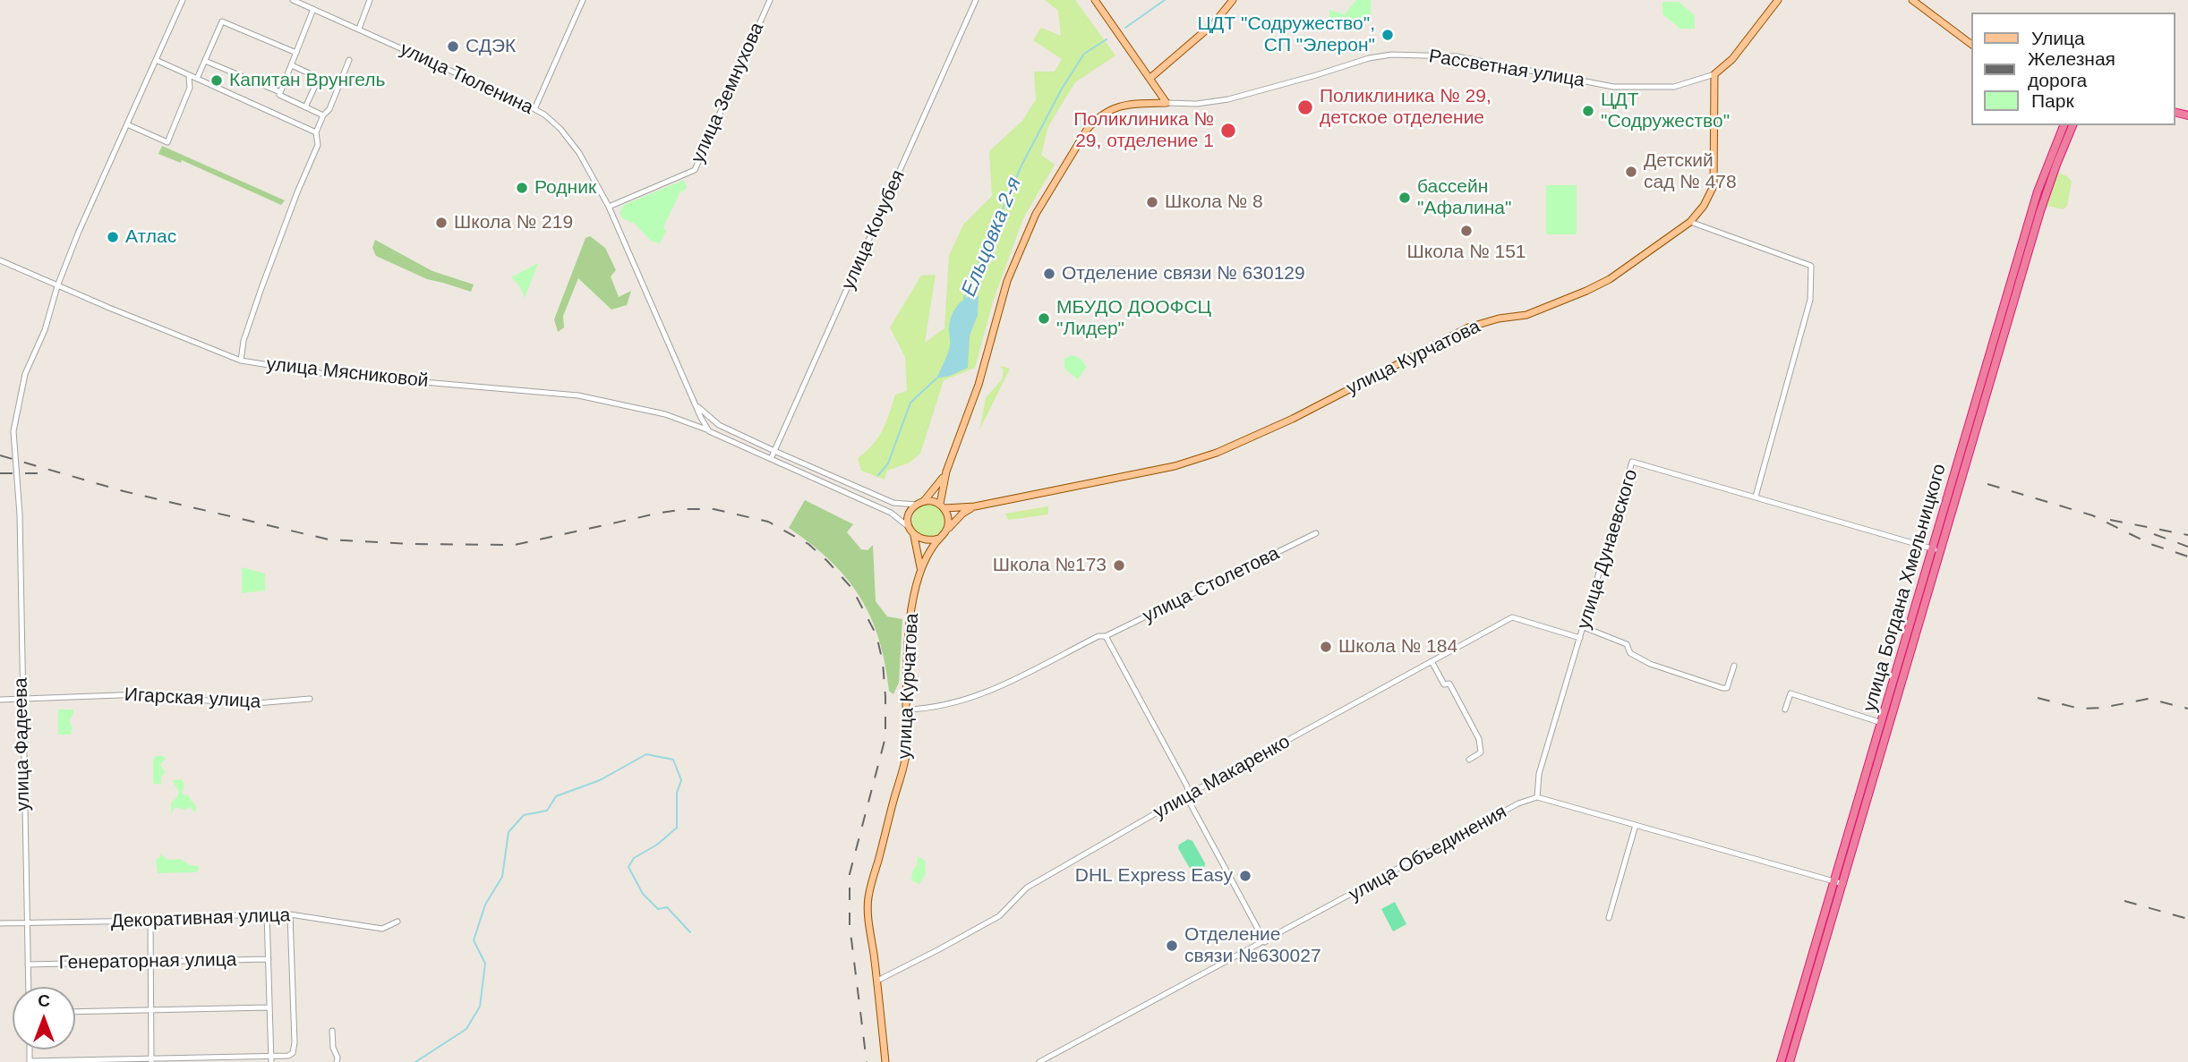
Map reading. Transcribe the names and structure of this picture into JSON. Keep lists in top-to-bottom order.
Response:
{
  "streets": {
    "highway": ["улица Богдана Хмельницкого"],
    "main road": ["Рассветная улица", "улица Курчатова"],
    "street": [
      "улица Тюленина",
      "улица Земнухова",
      "улица Кочубея",
      "улица Мясниковой",
      "улица Дунаевского",
      "улица Столетова",
      "Игарская улица",
      "улица Фадеева",
      "улица Макаренко",
      "улица Объединения",
      "Декоративная улица",
      "Генераторная улица"
    ]
  },
  "crossings": [
    ["Рассветная улица", "улица Курчатова"],
    ["улица Тюленина", "улица Земнухова"],
    ["улица Кочубея", "улица Мясниковой"],
    ["улица Курчатова", "улица Мясниковой"],
    ["улица Курчатова", "улица Столетова"],
    ["улица Курчатова", "улица Макаренко"],
    ["улица Мясниковой", "улица Фадеева"],
    ["улица Дунаевского", "улица Богдана Хмельницкого"],
    ["улица Дунаевского", "улица Макаренко"],
    ["улица Дунаевского", "улица Объединения"],
    ["Игарская улица", "улица Фадеева"],
    ["улица Фадеева", "Декоративная улица"],
    ["улица Фадеева", "Генераторная улица"]
  ],
  "water": ["Ельцовка 2-я"],
  "places": [
    "ЦДТ \"Содружество\", СП \"Элерон\"",
    "СДЭК",
    "Капитан Врунгель",
    "Поликлиника № 29, детское отделение",
    "ЦДТ \"Содружество\"",
    "Поликлиника № 29, отделение 1",
    "Детский сад № 478",
    "Родник",
    "бассейн \"Афалина\"",
    "Школа № 8",
    "Школа № 219",
    "Школа № 151",
    "Атлас",
    "Отделение связи № 630129",
    "МБУДО ДООФСЦ \"Лидер\"",
    "Школа №173",
    "Школа № 184",
    "DHL Express Easy",
    "Отделение связи №630027"
  ],
  "legend": ["Улица", "Железная дорога", "Парк"],
  "north": "top"
}
